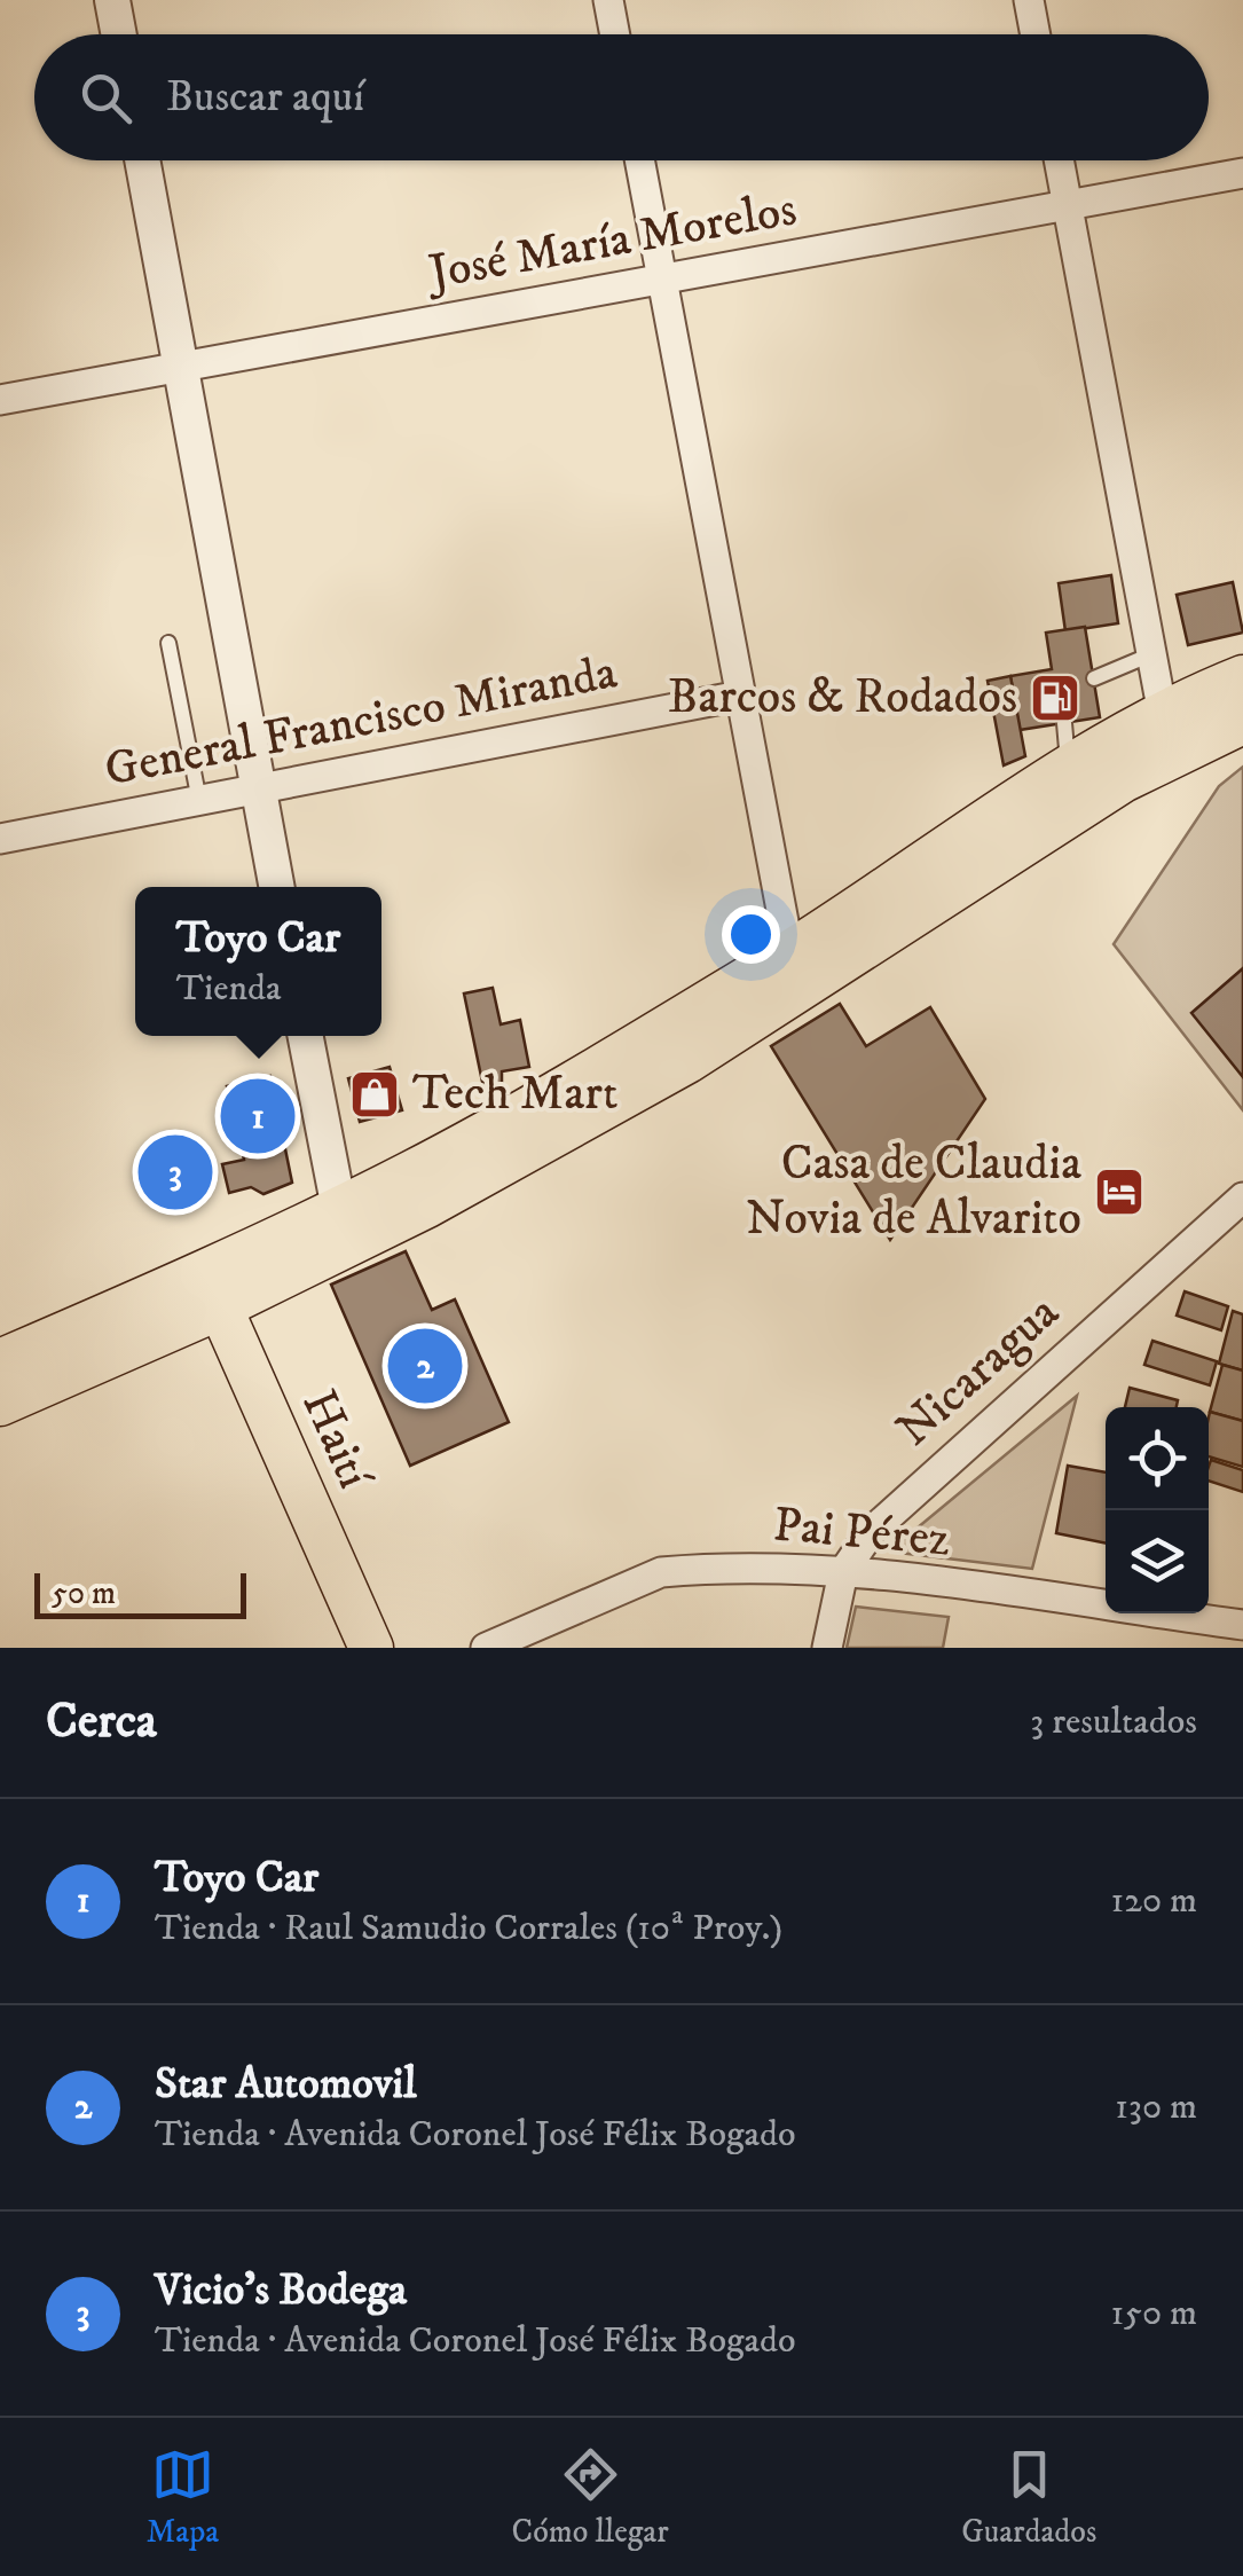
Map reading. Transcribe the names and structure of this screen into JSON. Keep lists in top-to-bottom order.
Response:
{
  "streets": {
    "main road": ["Haití"],
    "street": [
      "José María Morelos",
      "General Francisco Miranda",
      "Nicaragua",
      "Pai Pérez"
    ]
  },
  "crossings": [
    ["Nicaragua", "Pai Pérez"]
  ],
  "places": {
    "fuel station": ["Barcos & Rodados"],
    "shop": ["Tech Mart"],
    "hotel": ["Casa de Claudia Novia de Alvarito"]
  },
  "scale_bar": "50 m",
  "page": {
    "search": "Buscar aquí",
    "popup": ["Toyo Car", "Tienda"],
    "pins": ["1", "3", "2"],
    "scale": "50 m",
    "heading": ["Cerca", "3 resultados"],
    "list": [
      {
        "mark": "1",
        "name": "Toyo Car",
        "note": "Tienda · Raul Samudio Corrales (10ª Proy.)",
        "value": "120 m"
      },
      {
        "mark": "2",
        "name": "Star Automovil",
        "note": "Tienda · Avenida Coronel José Félix Bogado",
        "value": "130 m"
      },
      {
        "mark": "3",
        "name": "Vicio's Bodega",
        "note": "Tienda · Avenida Coronel José Félix Bogado",
        "value": "150 m"
      }
    ],
    "nav": ["Mapa", "Cómo llegar", "Guardados"]
  }
}
